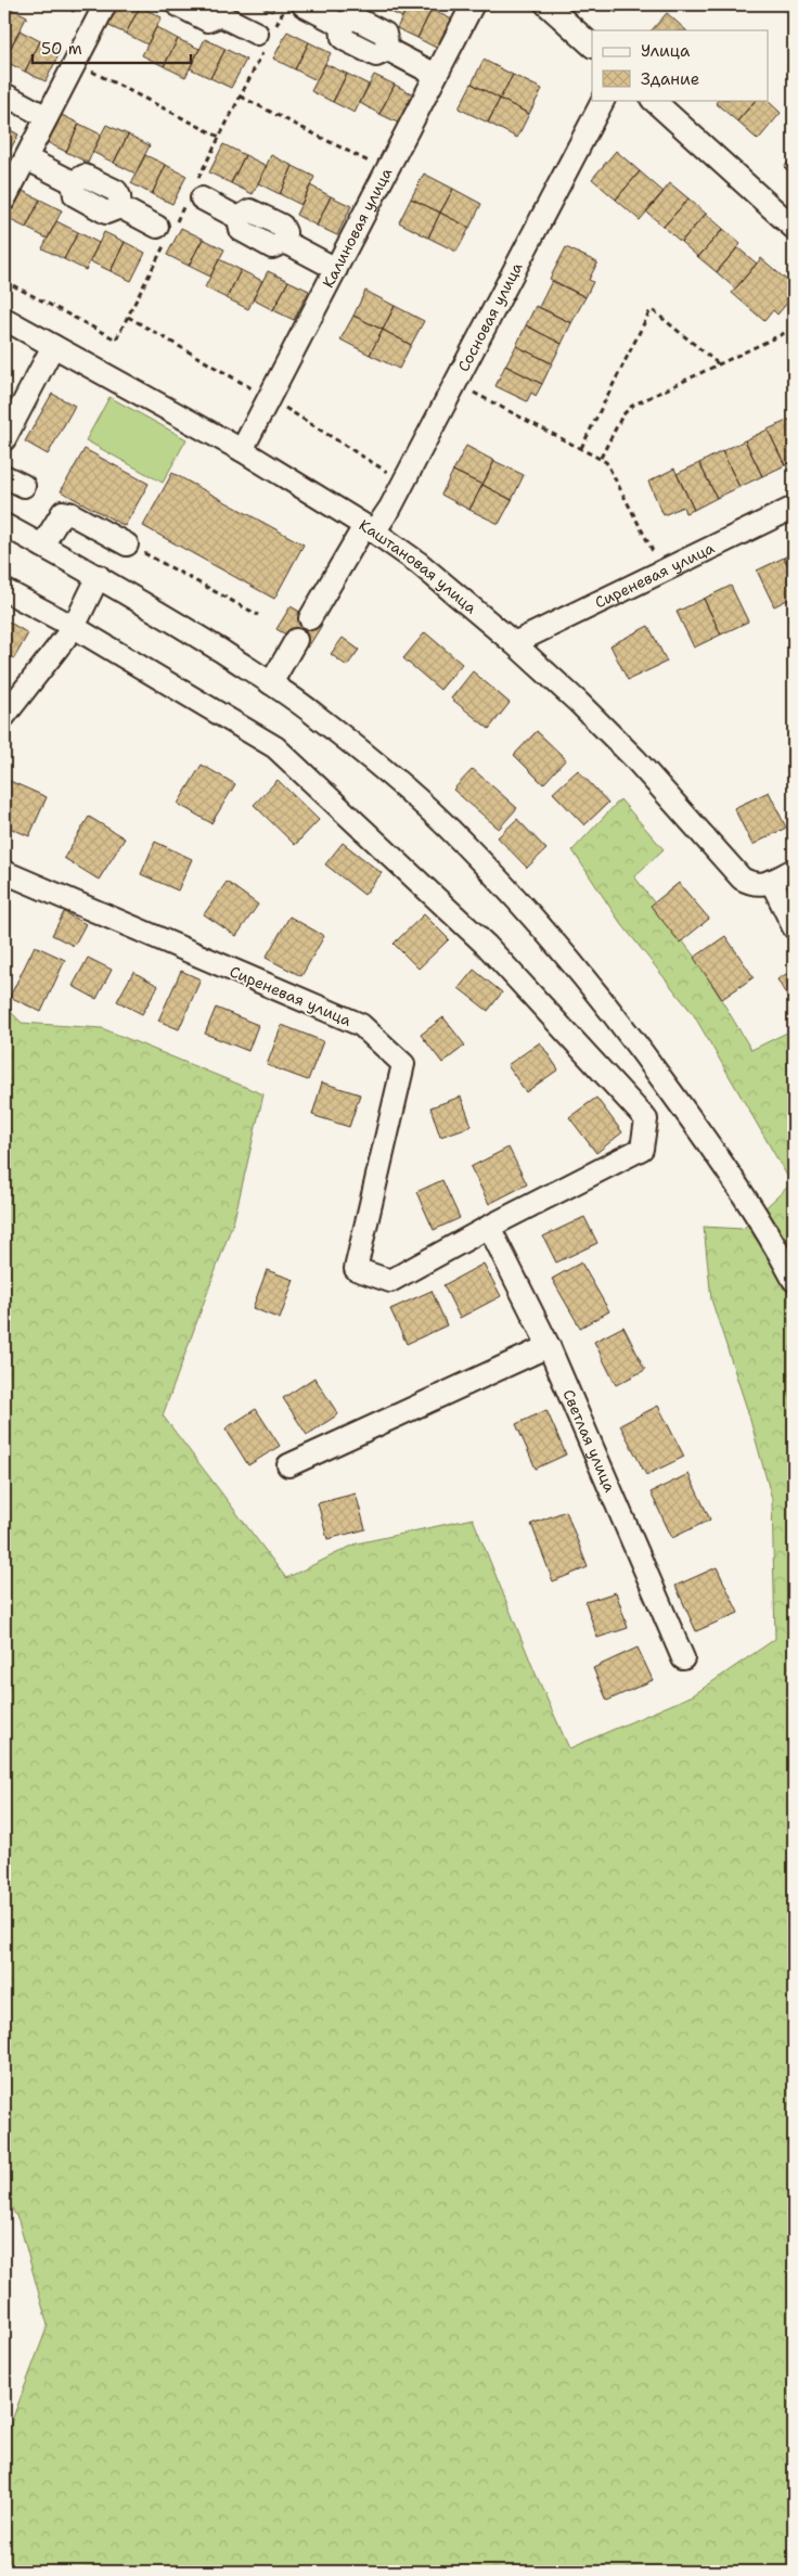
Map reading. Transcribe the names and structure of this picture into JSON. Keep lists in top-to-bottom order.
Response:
{
  "streets": {
    "street": [
      "Калиновая улица",
      "Сосновая улица",
      "Каштановая улица",
      "Сиреневая улица",
      "Светлая улица"
    ]
  },
  "crossings": [
    ["Калиновая улица", "Каштановая улица"],
    ["Сосновая улица", "Каштановая улица"],
    ["Каштановая улица", "Сиреневая улица"],
    ["Сиреневая улица", "Светлая улица"]
  ],
  "legend": ["Улица", "Здание"],
  "scale_bar": "50 m"
}
